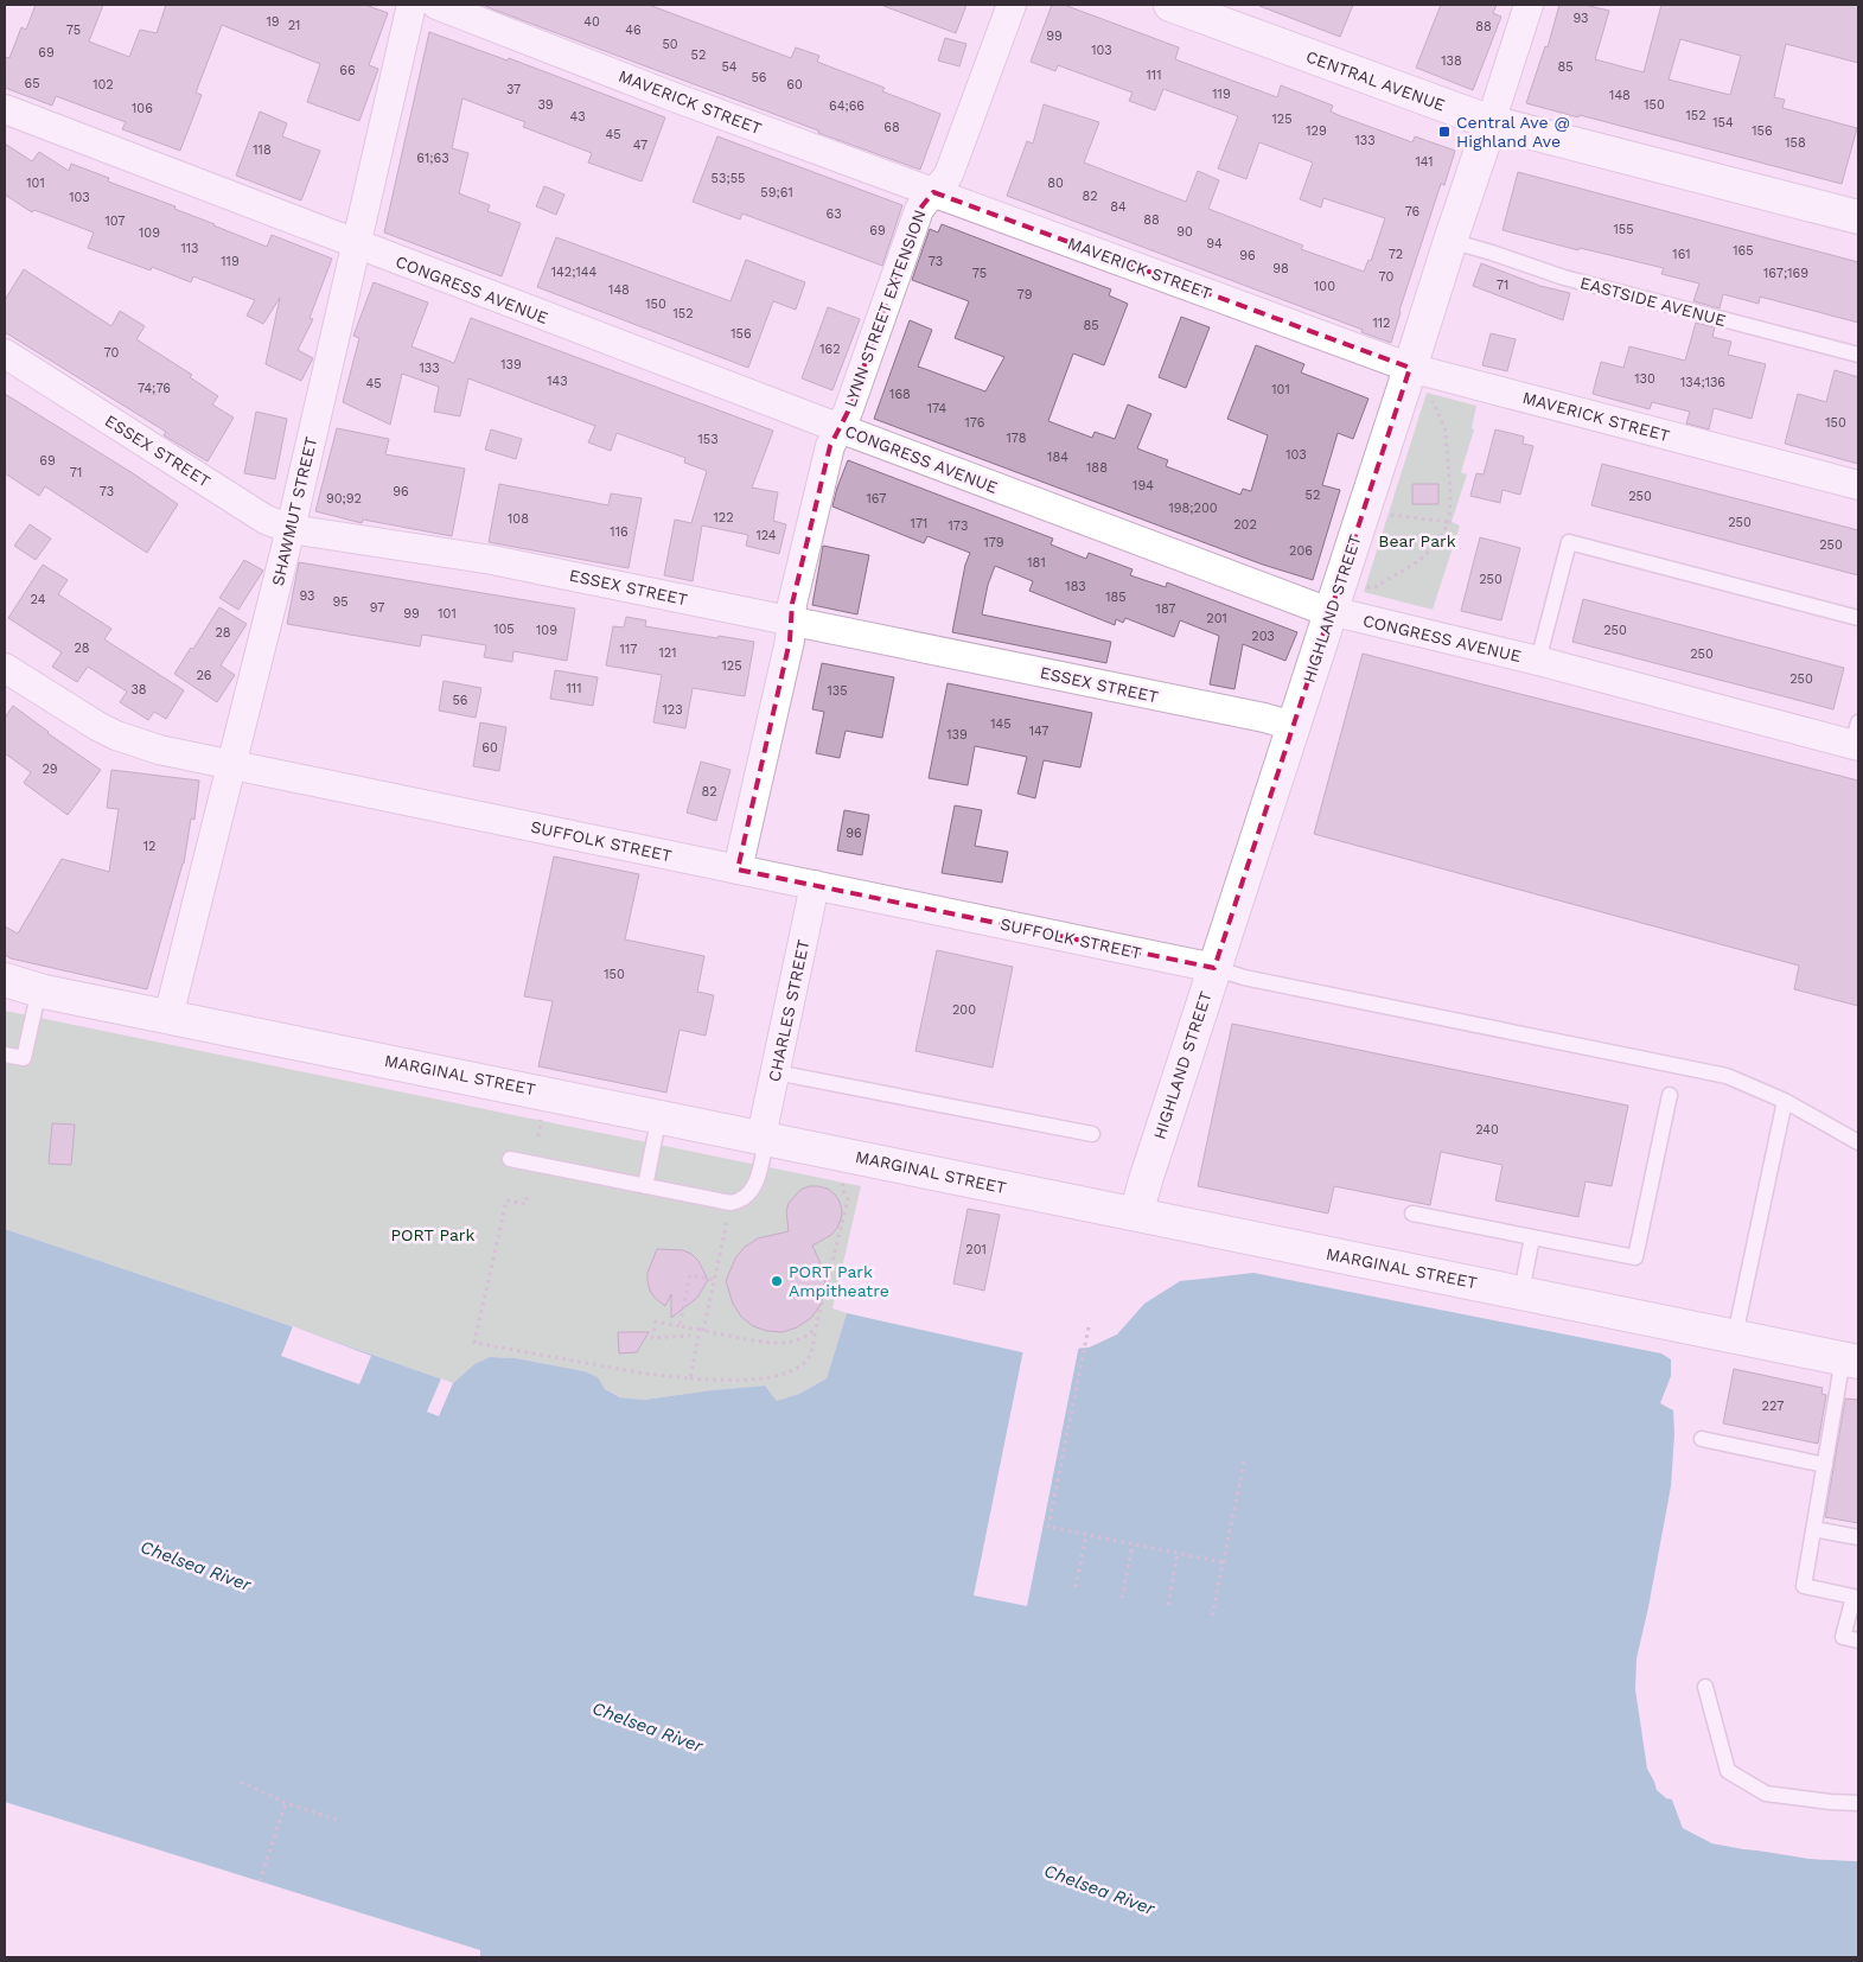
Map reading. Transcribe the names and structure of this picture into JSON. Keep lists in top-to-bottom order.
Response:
{
  "streets": {
    "main road": ["CENTRAL AVENUE", "HIGHLAND STREET", "MARGINAL STREET"],
    "street": [
      "MAVERICK STREET",
      "CONGRESS AVENUE",
      "LYNN STREET EXTENSION",
      "ESSEX STREET",
      "SHAWMUT STREET",
      "SUFFOLK STREET",
      "CHARLES STREET"
    ],
    "lane": ["EASTSIDE AVENUE"]
  },
  "crossings": [
    ["CENTRAL AVENUE", "HIGHLAND STREET"],
    ["MAVERICK STREET", "LYNN STREET EXTENSION"],
    ["MAVERICK STREET", "HIGHLAND STREET"],
    ["CONGRESS AVENUE", "LYNN STREET EXTENSION"],
    ["CONGRESS AVENUE", "SHAWMUT STREET"],
    ["CONGRESS AVENUE", "HIGHLAND STREET"],
    ["EASTSIDE AVENUE", "HIGHLAND STREET"],
    ["LYNN STREET EXTENSION", "ESSEX STREET"],
    ["LYNN STREET EXTENSION", "SUFFOLK STREET"],
    ["ESSEX STREET", "SHAWMUT STREET"],
    ["ESSEX STREET", "HIGHLAND STREET"],
    ["SHAWMUT STREET", "SUFFOLK STREET"],
    ["SHAWMUT STREET", "MARGINAL STREET"],
    ["HIGHLAND STREET", "SUFFOLK STREET"],
    ["HIGHLAND STREET", "MARGINAL STREET"],
    ["SUFFOLK STREET", "CHARLES STREET"],
    ["CHARLES STREET", "MARGINAL STREET"]
  ],
  "water": ["Chelsea River"],
  "parks": ["Bear Park", "PORT Park"],
  "places": {
    "transit": ["Central Ave @ Highland Ave"],
    "other": ["PORT Park Ampitheatre"]
  },
  "house_numbers": [
    "93",
    "19",
    "40",
    "21",
    "88",
    "75",
    "46",
    "99",
    "50",
    "103",
    "69",
    "52",
    "138",
    "54",
    "85",
    "66",
    "111",
    "56",
    "65",
    "102",
    "60",
    "37",
    "119",
    "148",
    "39",
    "150",
    "64;66",
    "106",
    "152",
    "43",
    "125",
    "154",
    "68",
    "129",
    "156",
    "45",
    "133",
    "158",
    "47",
    "118",
    "61;63",
    "141",
    "53;55",
    "101",
    "80",
    "59;61",
    "82",
    "103",
    "84",
    "76",
    "63",
    "88",
    "107",
    "155",
    "69",
    "90",
    "109",
    "94",
    "113",
    "165",
    "72",
    "161",
    "96",
    "119",
    "73",
    "98",
    "142;144",
    "75",
    "167;169",
    "70",
    "71",
    "100",
    "148",
    "79",
    "150",
    "152",
    "112",
    "85",
    "156",
    "162",
    "70",
    "139",
    "133",
    "130",
    "143",
    "134;136",
    "45",
    "74;76",
    "101",
    "168",
    "174",
    "176",
    "150",
    "178",
    "153",
    "103",
    "184",
    "69",
    "188",
    "71",
    "194",
    "73",
    "96",
    "52",
    "250",
    "90;92",
    "167",
    "198;200",
    "122",
    "108",
    "250",
    "171",
    "202",
    "173",
    "116",
    "124",
    "179",
    "250",
    "206",
    "181",
    "250",
    "183",
    "93",
    "185",
    "24",
    "95",
    "97",
    "187",
    "99",
    "101",
    "201",
    "105",
    "109",
    "250",
    "28",
    "203",
    "28",
    "117",
    "121",
    "250",
    "125",
    "26",
    "250",
    "111",
    "38",
    "135",
    "56",
    "123",
    "145",
    "147",
    "139",
    "60",
    "29",
    "82",
    "96",
    "12",
    "150",
    "200",
    "240",
    "201",
    "227"
  ]
}
